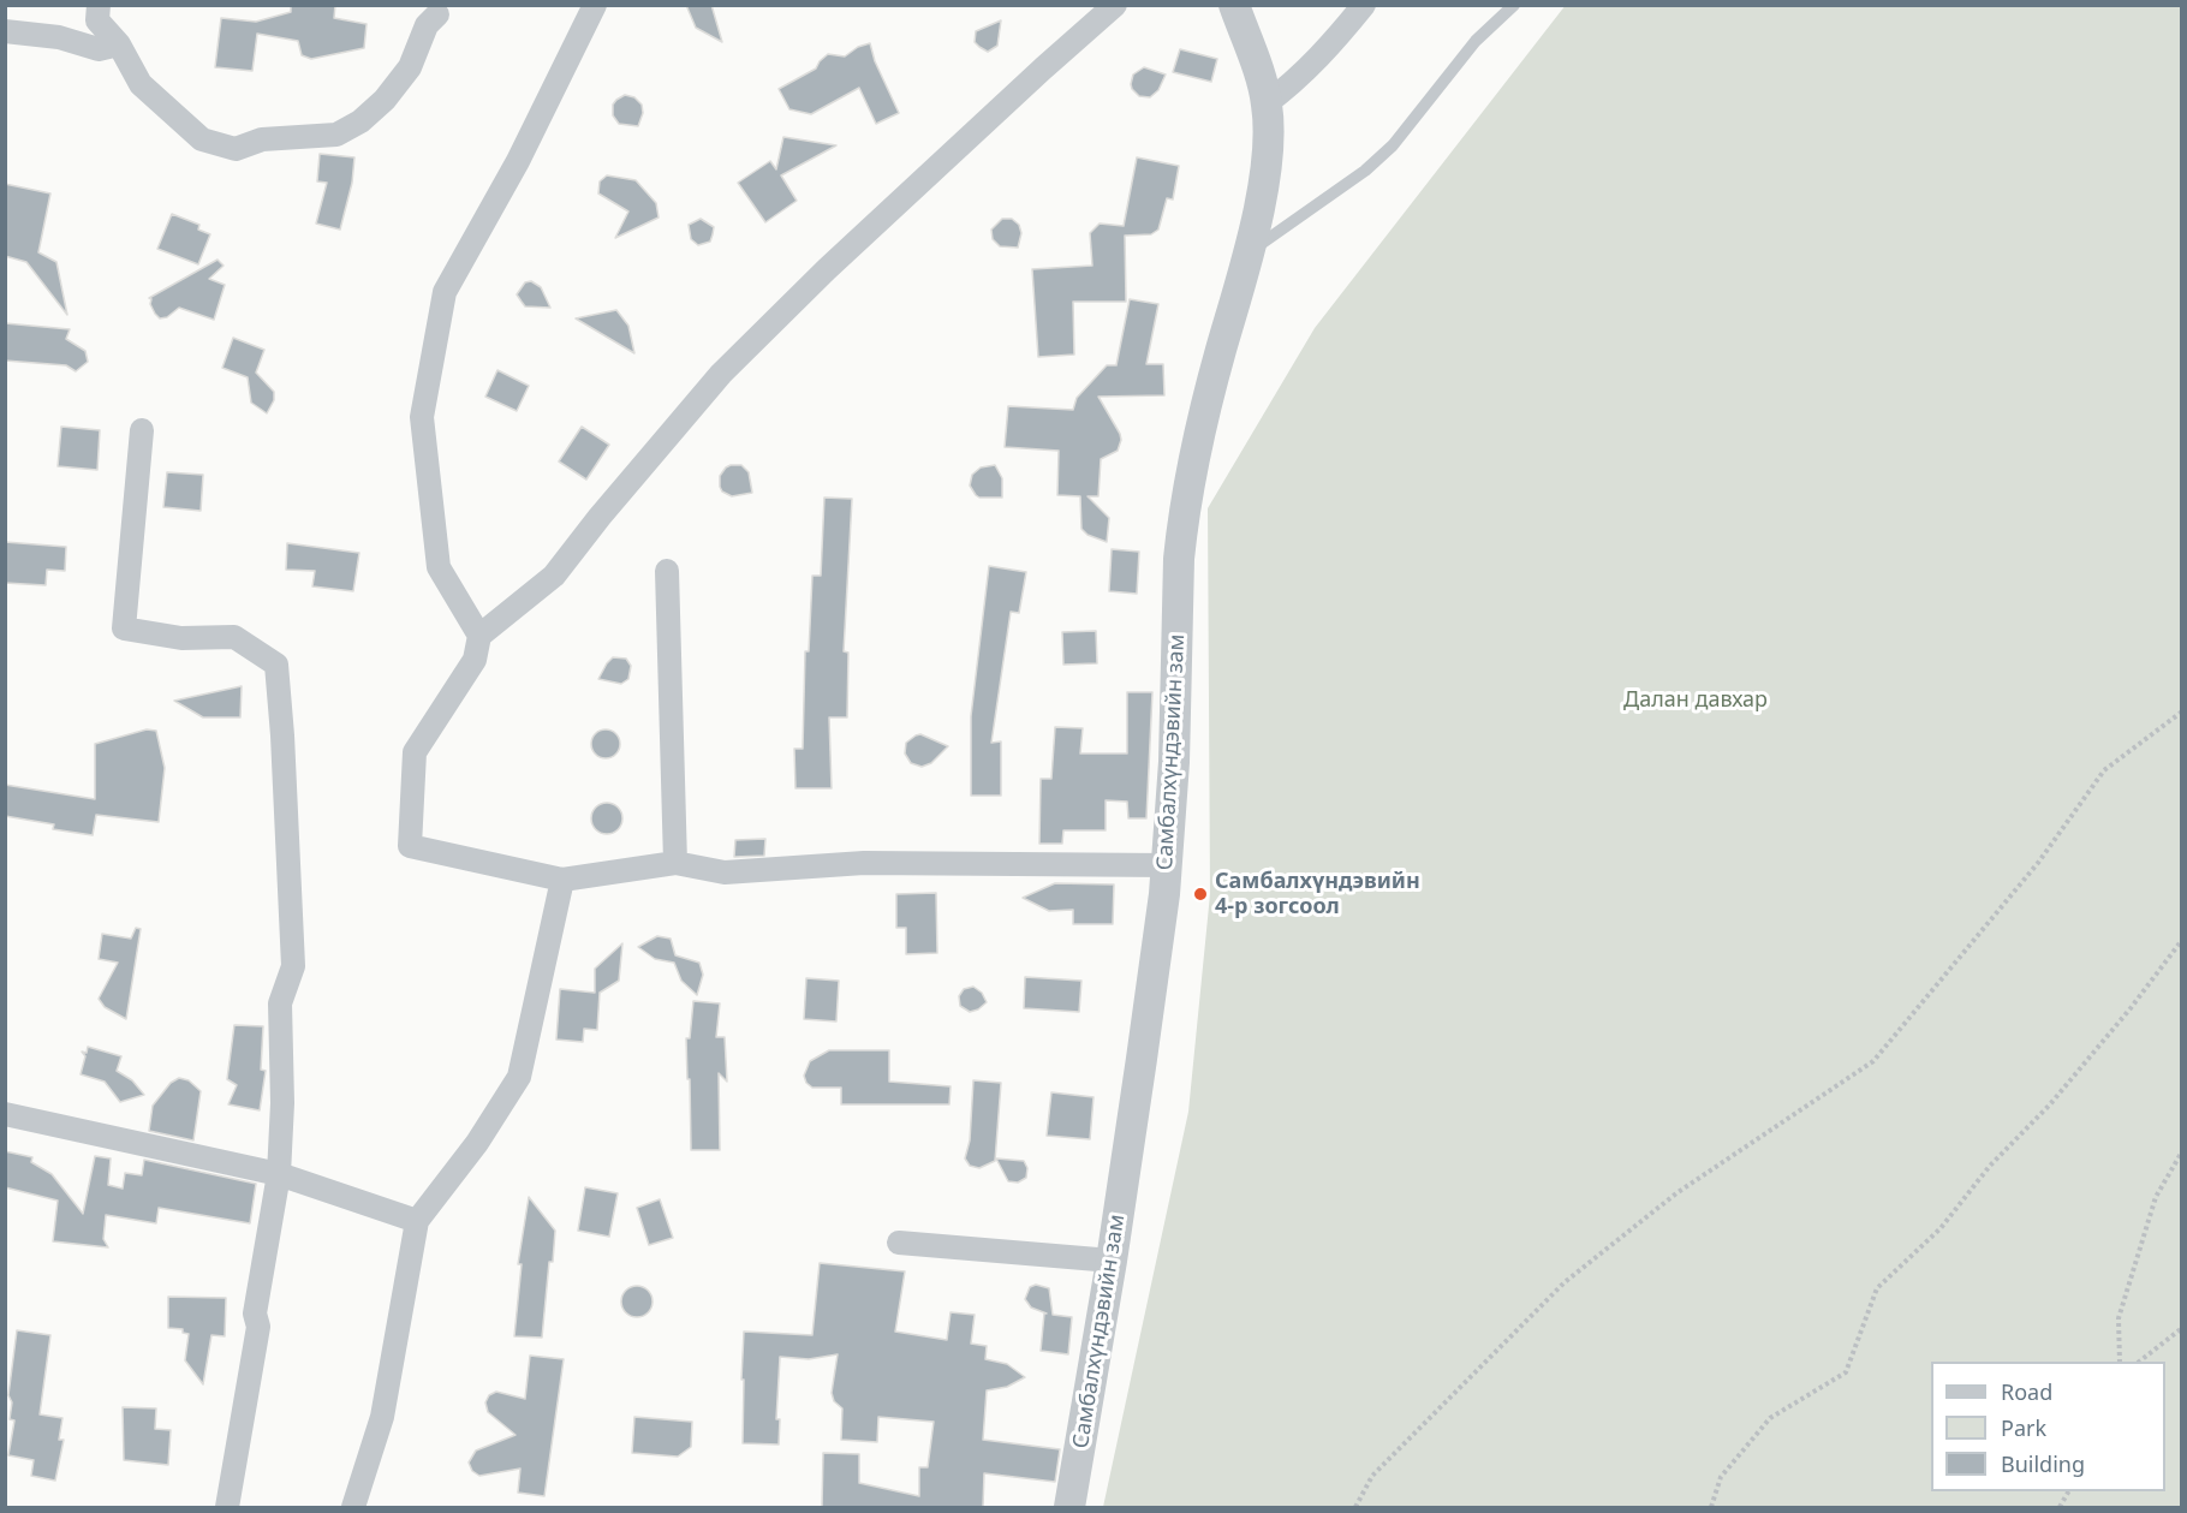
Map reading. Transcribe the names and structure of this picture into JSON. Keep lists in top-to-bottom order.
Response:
{
  "streets": {
    "street": ["Самбалхүндэвийн зам"]
  },
  "parks": ["Далан давхар"],
  "places": ["Самбалхүндэвийн 4-р зогсоол"],
  "legend": ["Road", "Park", "Building"]
}
